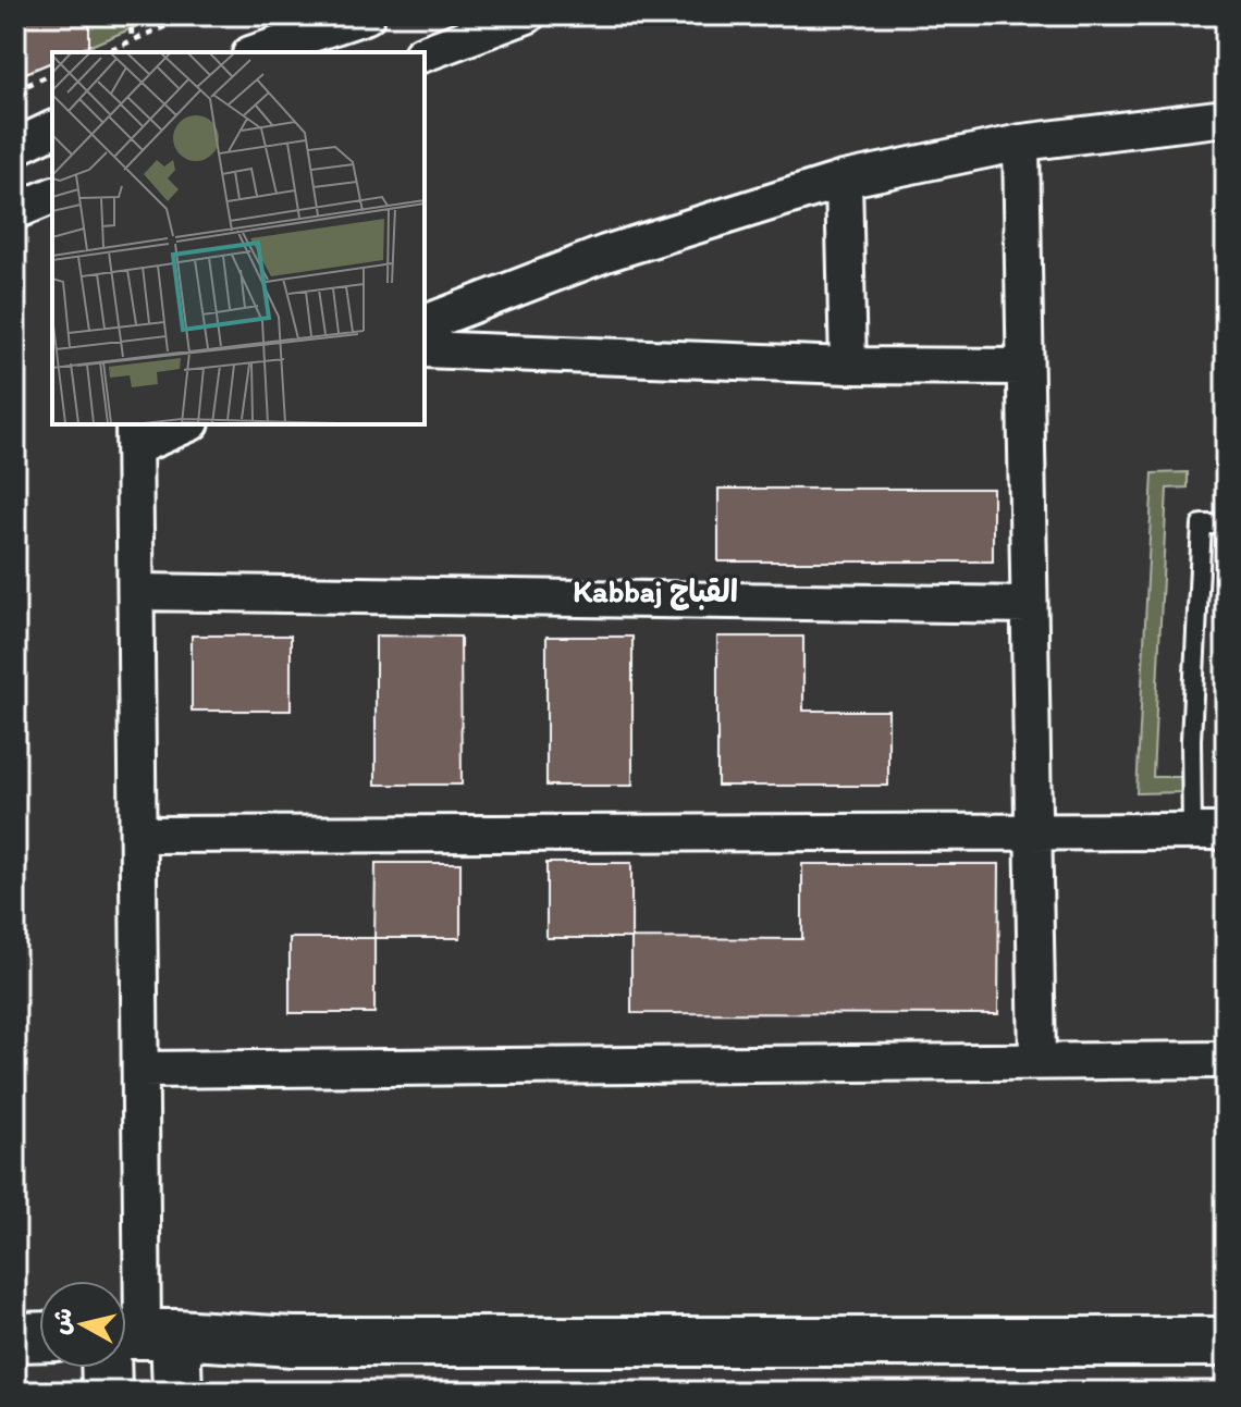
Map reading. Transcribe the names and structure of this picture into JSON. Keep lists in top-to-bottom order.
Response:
{
  "districts": ["Kabbaj القباج"],
  "north": "left"
}
